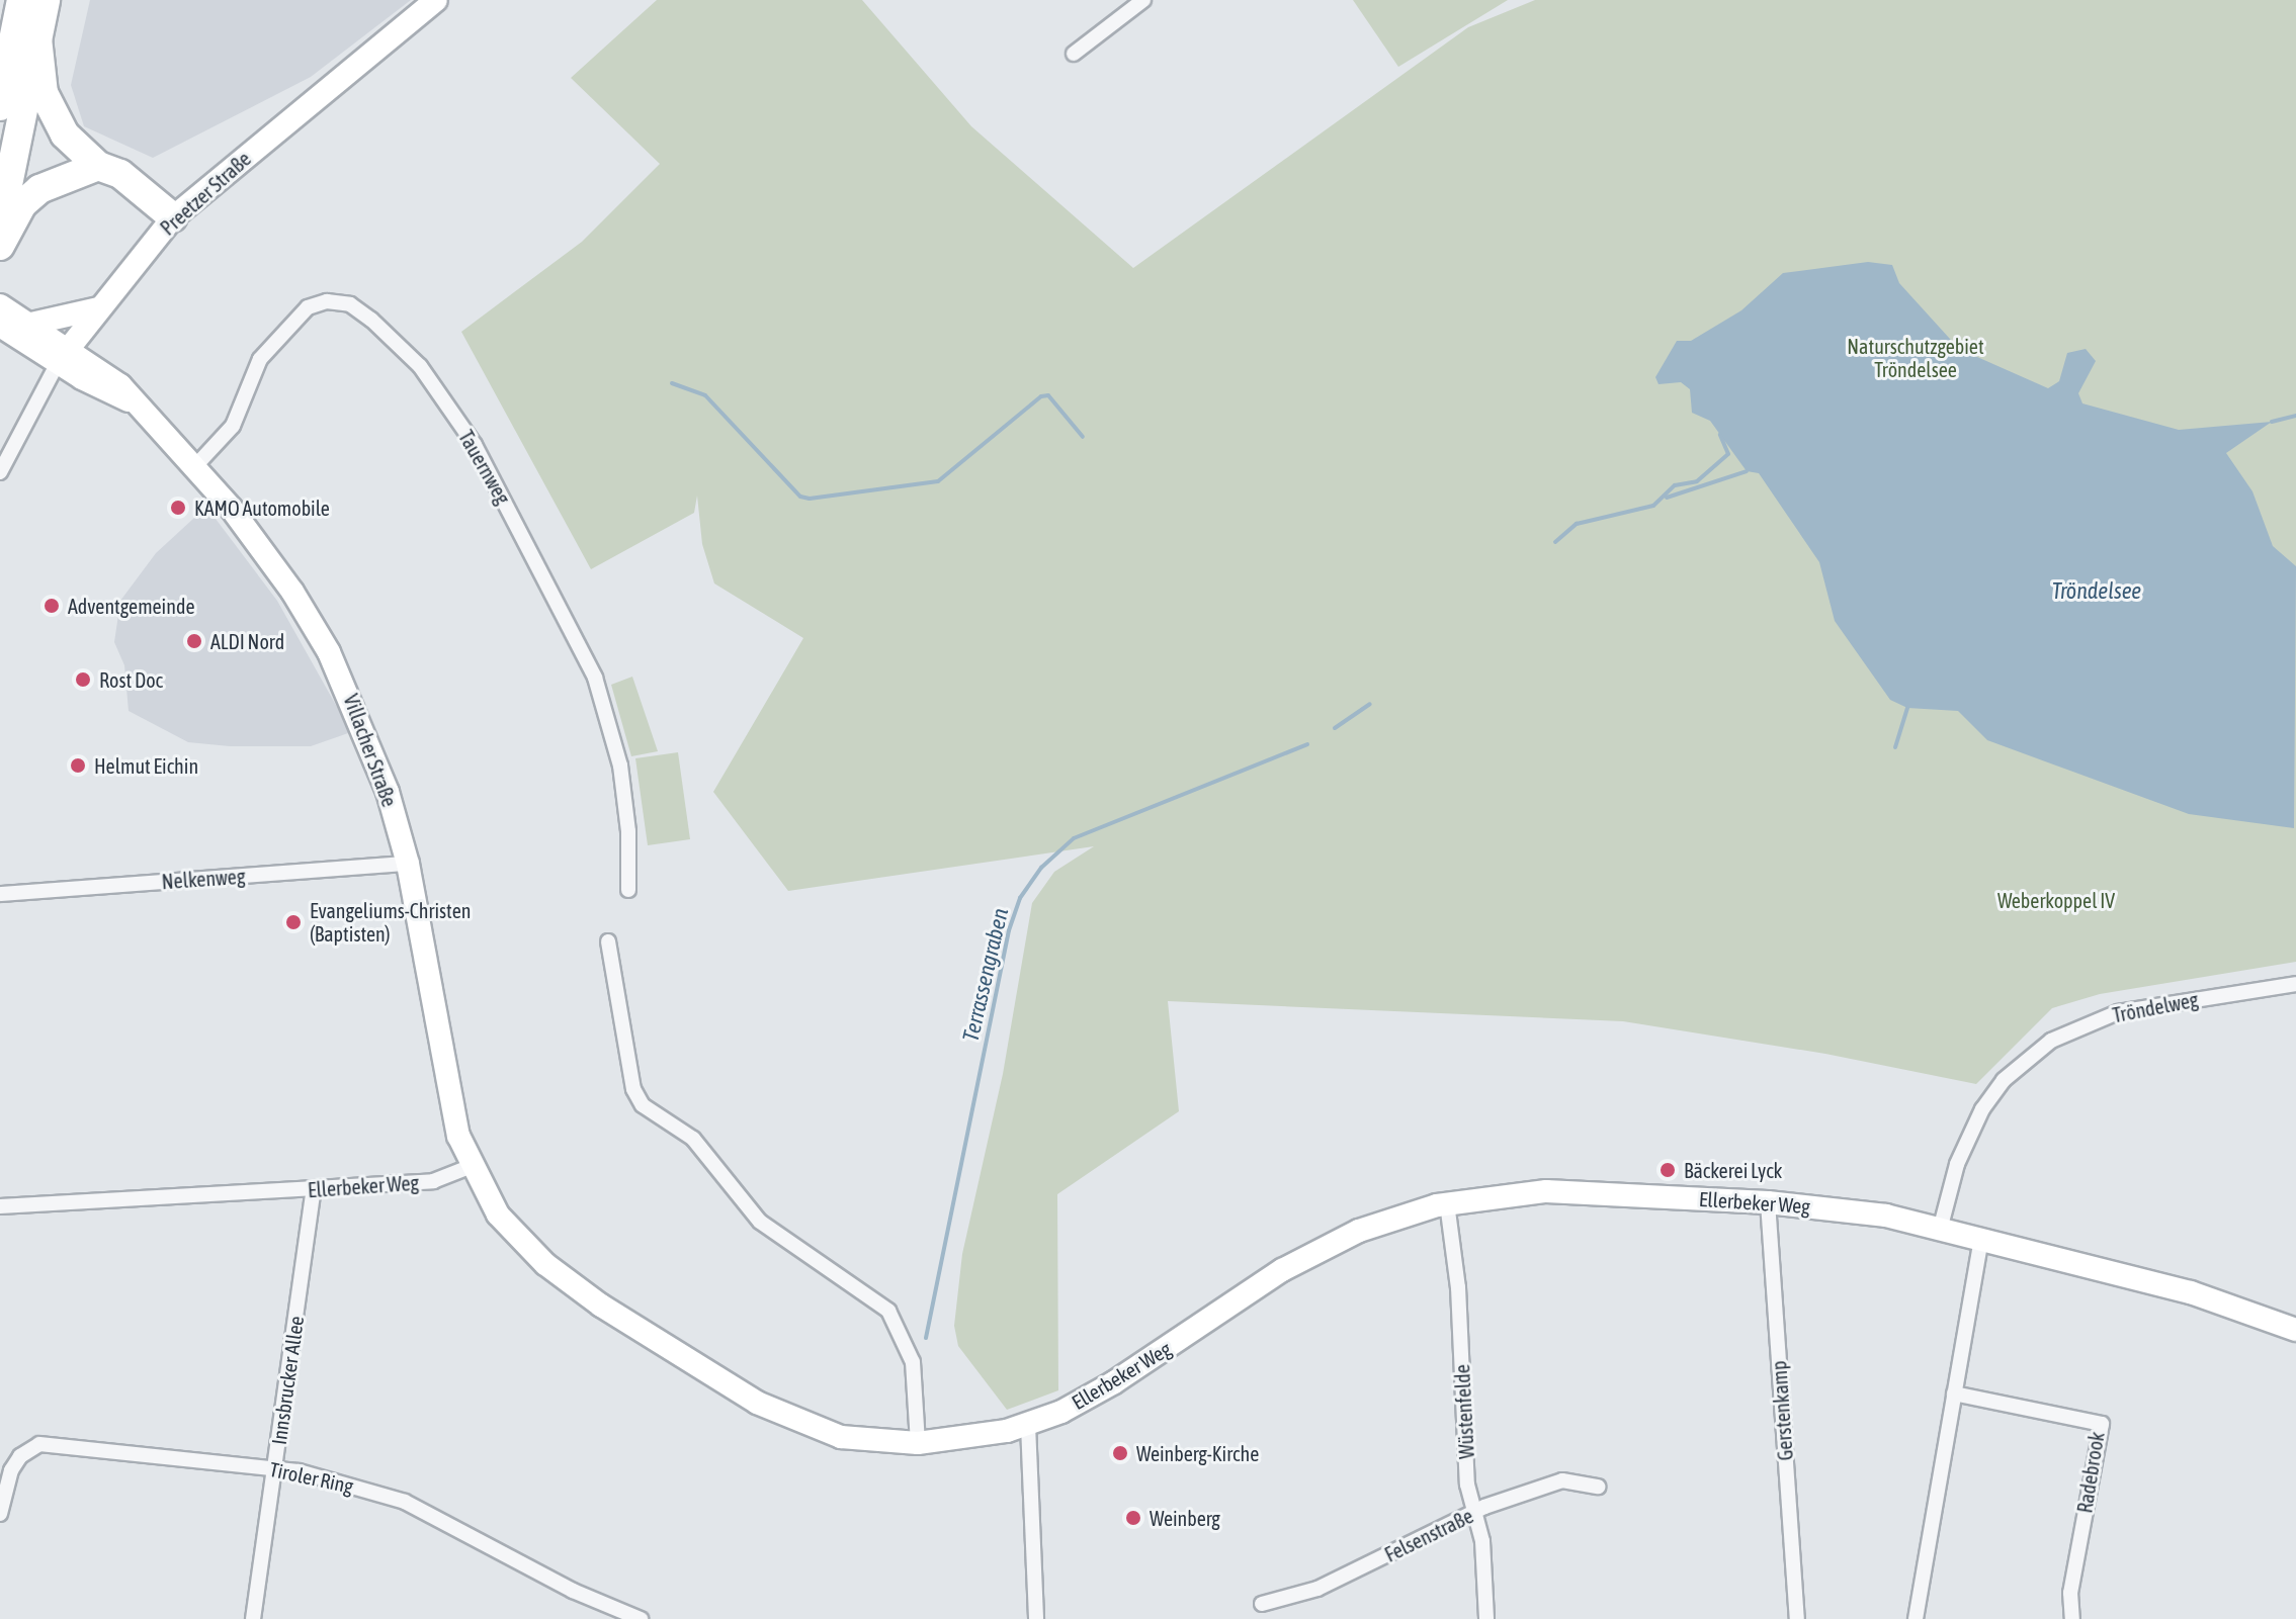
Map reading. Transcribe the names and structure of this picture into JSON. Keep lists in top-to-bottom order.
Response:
{
  "streets": {
    "street": [
      "Preetzer Straße",
      "Tauernweg",
      "Villacher Straße",
      "Nelkenweg",
      "Tröndelweg",
      "Ellerbeker Weg",
      "Innsbrucker Allee",
      "Gerstenkamp",
      "Wüstenfelde",
      "Radebrook",
      "Tiroler Ring",
      "Felsenstraße"
    ]
  },
  "crossings": [
    ["Preetzer Straße", "Villacher Straße"],
    ["Tauernweg", "Villacher Straße"],
    ["Villacher Straße", "Nelkenweg"],
    ["Villacher Straße", "Ellerbeker Weg"],
    ["Tröndelweg", "Ellerbeker Weg"],
    ["Ellerbeker Weg", "Innsbrucker Allee"],
    ["Ellerbeker Weg", "Gerstenkamp"],
    ["Ellerbeker Weg", "Wüstenfelde"],
    ["Innsbrucker Allee", "Tiroler Ring"],
    ["Wüstenfelde", "Felsenstraße"]
  ],
  "water": ["Tröndelsee", "Terrassengraben"],
  "parks": ["Naturschutzgebiet Tröndelsee", "Weberkoppel IV"],
  "places": [
    "KAMO Automobile",
    "Adventgemeinde",
    "ALDI Nord",
    "Rost Doc",
    "Helmut Eichin",
    "Evangeliums-Christen (Baptisten)",
    "Bäckerei Lyck",
    "Weinberg-Kirche",
    "Weinberg"
  ]
}
